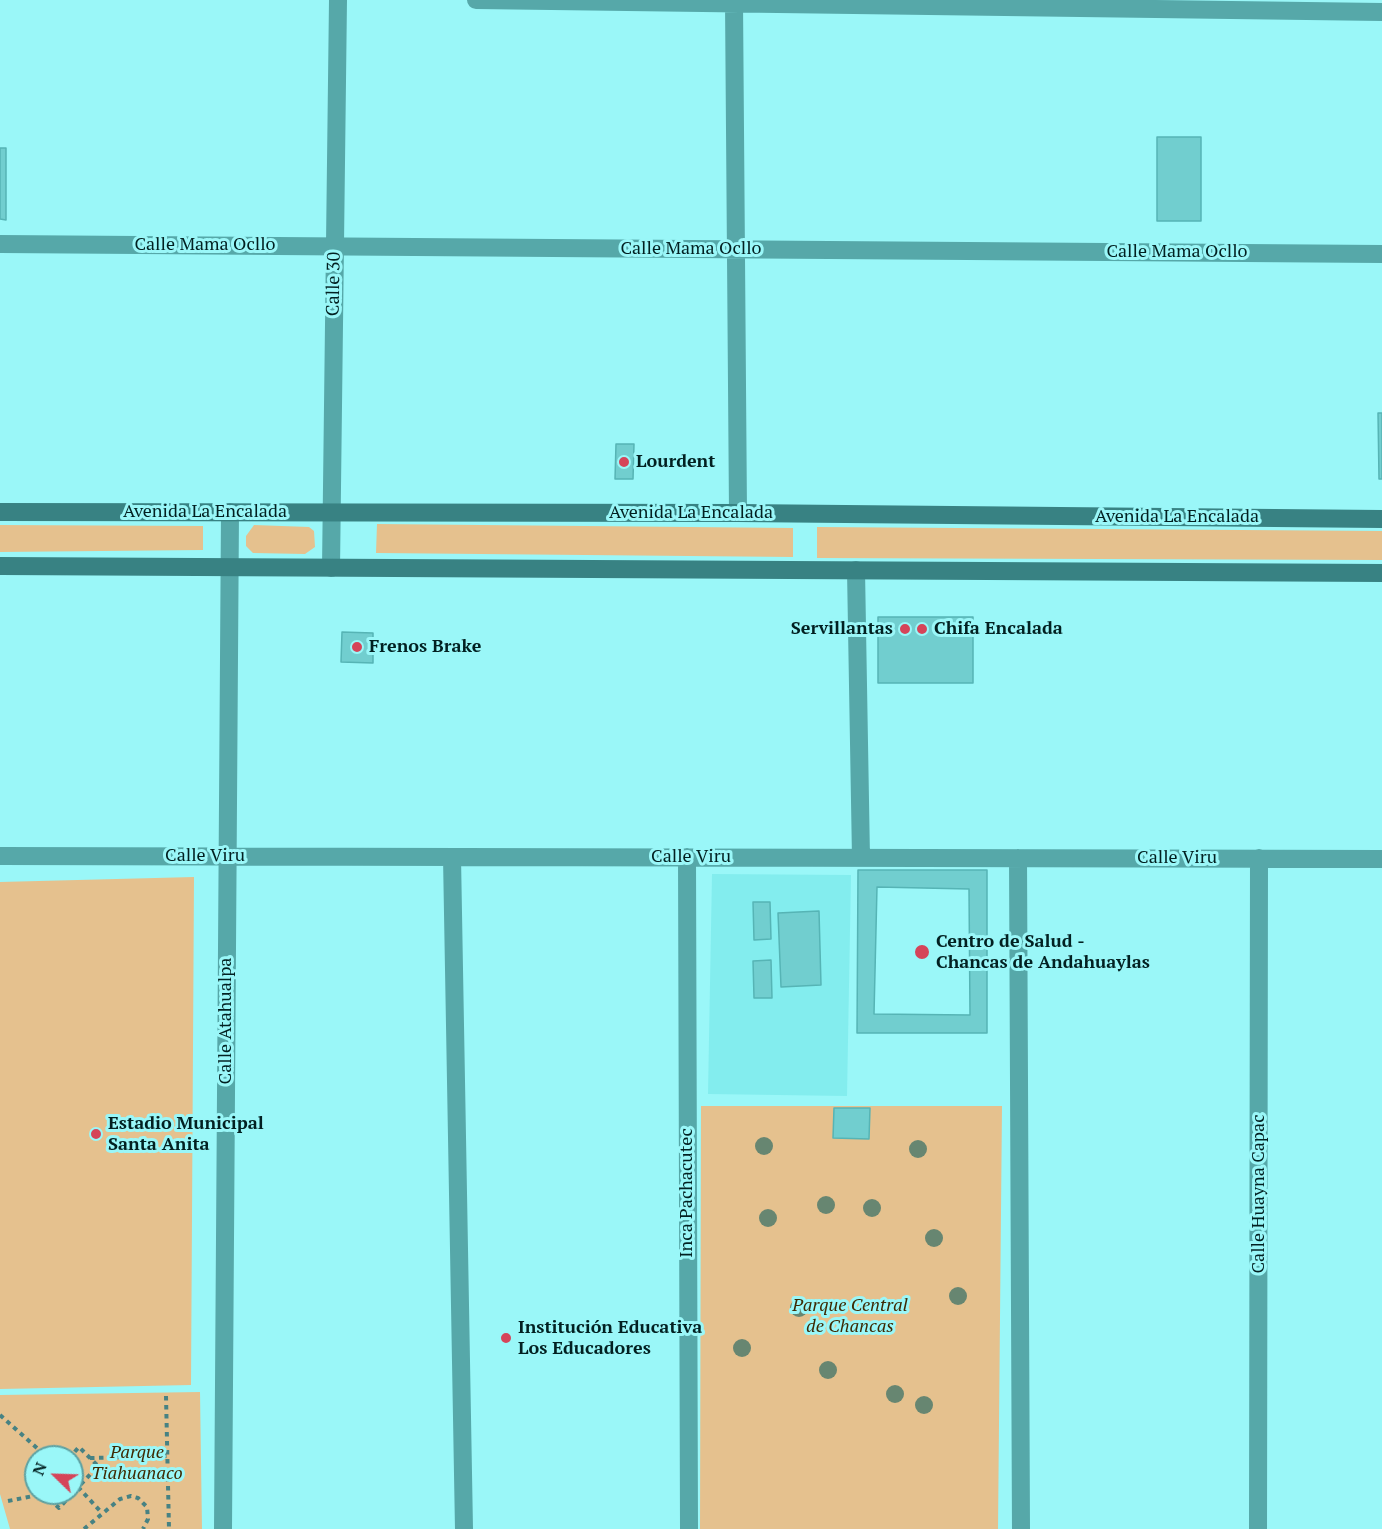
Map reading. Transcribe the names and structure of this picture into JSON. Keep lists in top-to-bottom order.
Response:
{
  "streets": {
    "street": [
      "Calle Mama Ocllo",
      "Calle 30",
      "Avenida La Encalada",
      "Calle Viru",
      "Calle Atahualpa",
      "Inca Pachacutec",
      "Calle Huayna Capac"
    ]
  },
  "crossings": [
    ["Calle Mama Ocllo", "Calle 30"],
    ["Calle 30", "Avenida La Encalada"],
    ["Avenida La Encalada", "Calle Atahualpa"],
    ["Calle Viru", "Calle Atahualpa"],
    ["Calle Viru", "Inca Pachacutec"],
    ["Calle Viru", "Calle Huayna Capac"]
  ],
  "parks": ["Parque Central de Chancas", "Parque Tiahuanaco"],
  "places": [
    "Lourdent",
    "Servillantas",
    "Chifa Encalada",
    "Frenos Brake",
    "Centro de Salud - Chancas de Andahuaylas",
    "Estadio Municipal Santa Anita",
    "Institución Educativa Los Educadores"
  ],
  "north": "top left"
}
